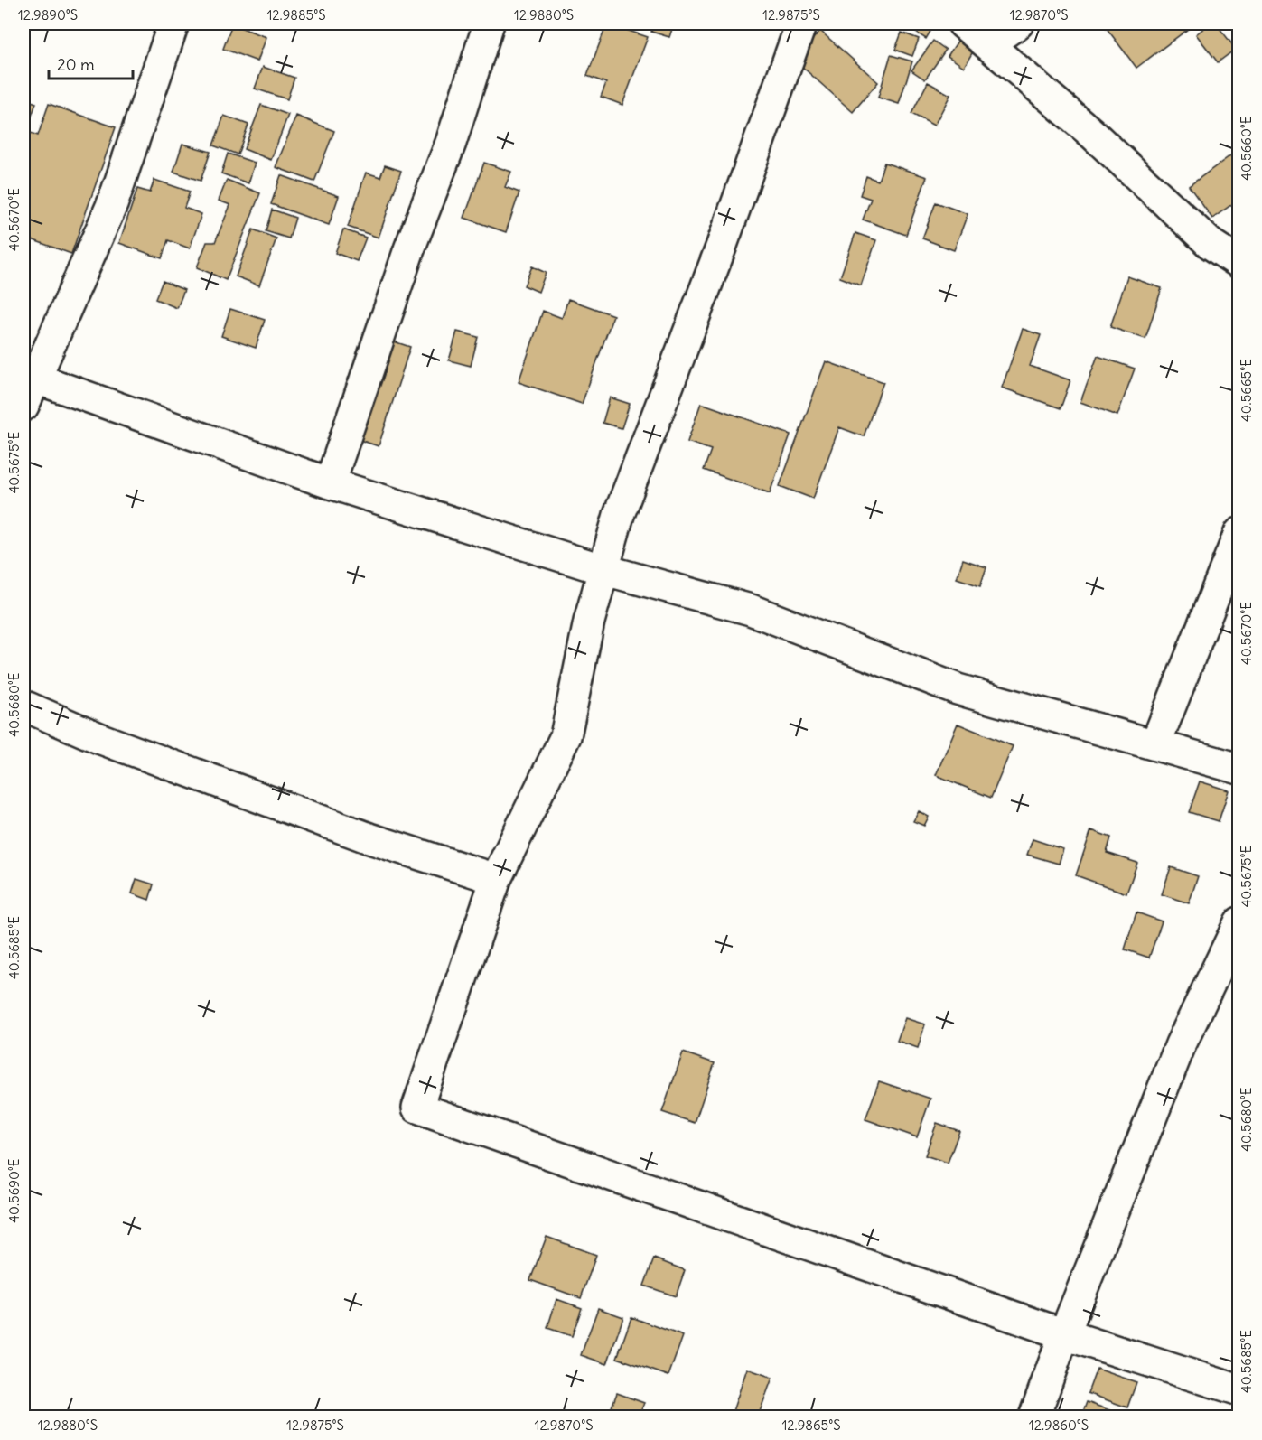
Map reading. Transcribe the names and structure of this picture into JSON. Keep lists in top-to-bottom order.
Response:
{
  "scale_bar": "20 m",
  "coordinates": [
    "12.9890°S",
    "12.9885°S",
    "12.9880°S",
    "12.9875°S",
    "12.9870°S",
    "40.5660°E",
    "40.5670°E",
    "40.5665°E",
    "40.5675°E",
    "40.5680°E",
    "40.5685°E",
    "40.5690°E",
    "12.9865°S",
    "12.9860°S"
  ]
}
